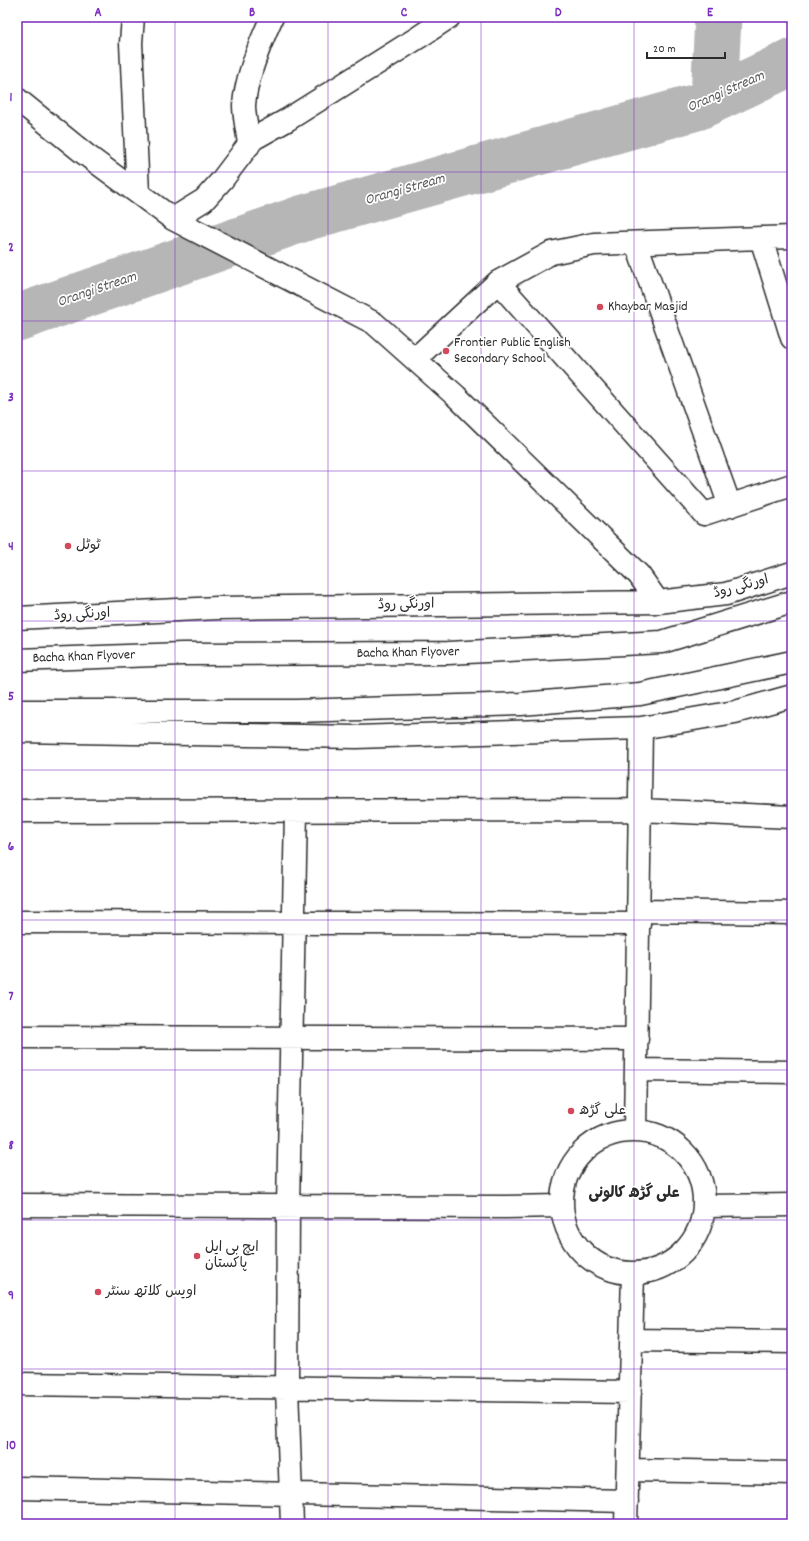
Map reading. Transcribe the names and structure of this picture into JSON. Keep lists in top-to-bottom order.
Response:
{
  "streets": {
    "street": ["اورنگی روڈ", "Bacha Khan Flyover"]
  },
  "districts": ["علی گڑھ کالونی"],
  "water": ["Orangi Stream"],
  "places": [
    "Khaybar Masjid",
    "Frontier Public English Secondary School",
    "ٹوٹل",
    "علی گڑھ",
    "ایچ بی ایل پاکستان",
    "اویس کلاتھ سنٹر"
  ],
  "scale_bar": "20 m",
  "grid": {
    "columns": [
      "A",
      "B",
      "C",
      "D",
      "E"
    ],
    "rows": [
      "1",
      "2",
      "3",
      "4",
      "5",
      "6",
      "7",
      "8",
      "9",
      "10"
    ]
  }
}
